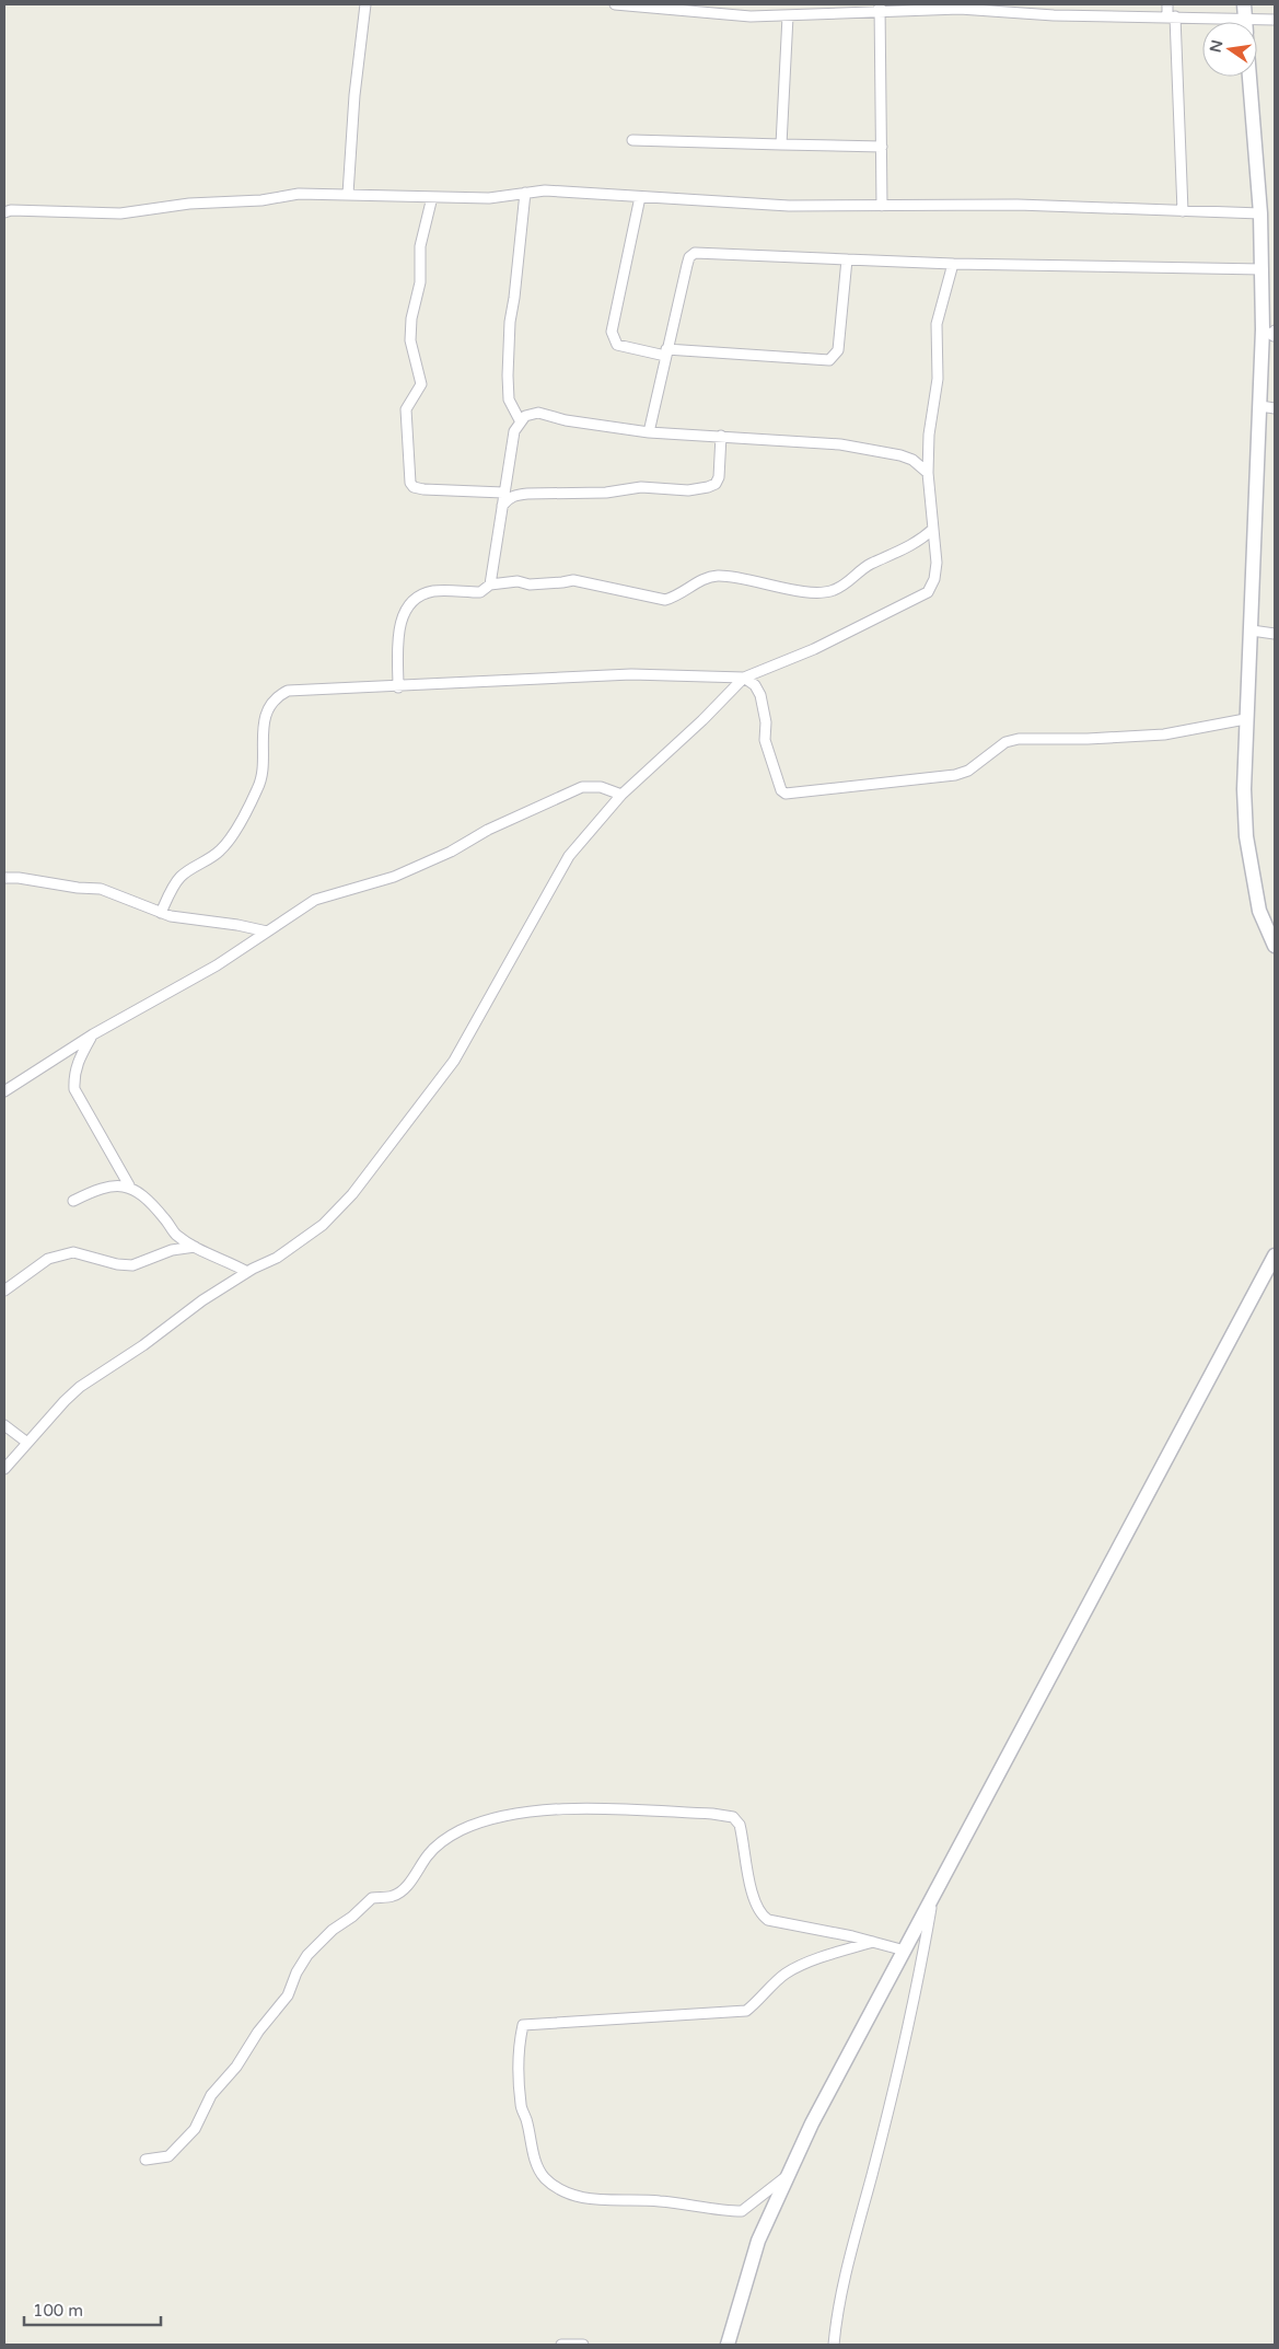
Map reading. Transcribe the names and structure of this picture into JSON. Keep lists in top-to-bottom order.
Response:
{
  "scale_bar": "100 m",
  "north": "left"
}
